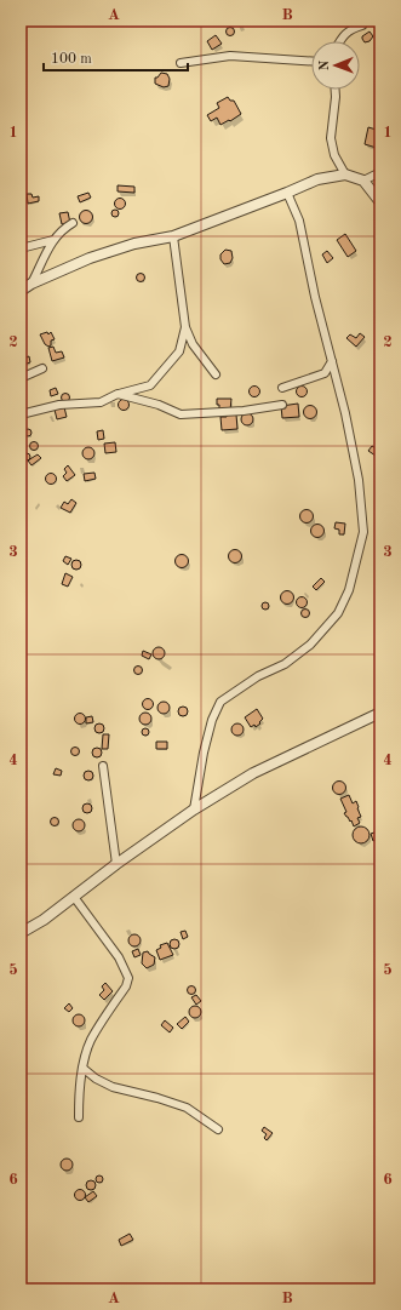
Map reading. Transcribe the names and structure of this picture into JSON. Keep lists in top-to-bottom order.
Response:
{
  "scale_bar": "100 m",
  "north": "left",
  "grid": {
    "columns": ["A", "B"],
    "rows": [
      "1",
      "2",
      "3",
      "4",
      "5",
      "6"
    ]
  }
}
